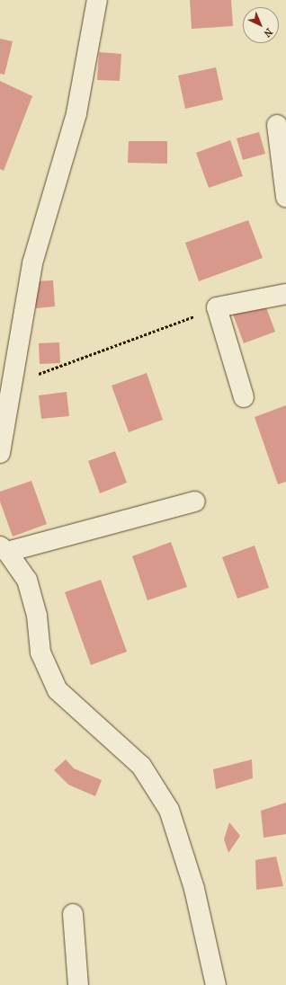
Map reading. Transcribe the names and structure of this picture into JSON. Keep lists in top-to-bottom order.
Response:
{
  "north": "bottom right"
}
